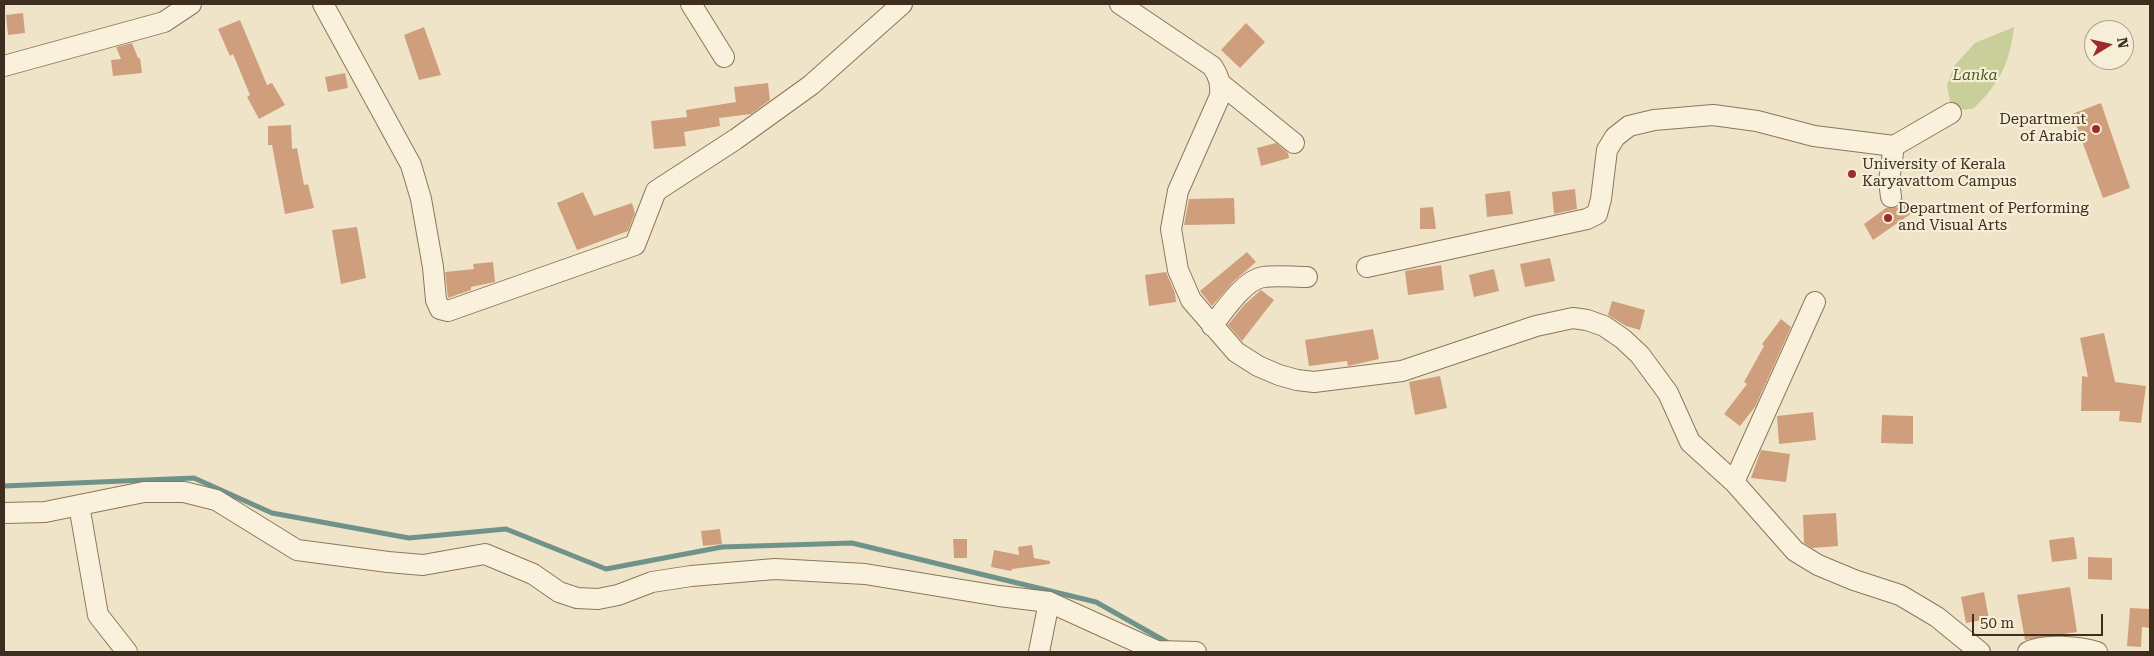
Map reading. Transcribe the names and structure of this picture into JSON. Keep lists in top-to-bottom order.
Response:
{
  "parks": ["Lanka"],
  "places": ["Department of Arabic", "University of Kerala Karyavattom Campus", "Department of Performing and Visual Arts"],
  "scale_bar": "50 m",
  "north": "right"
}
